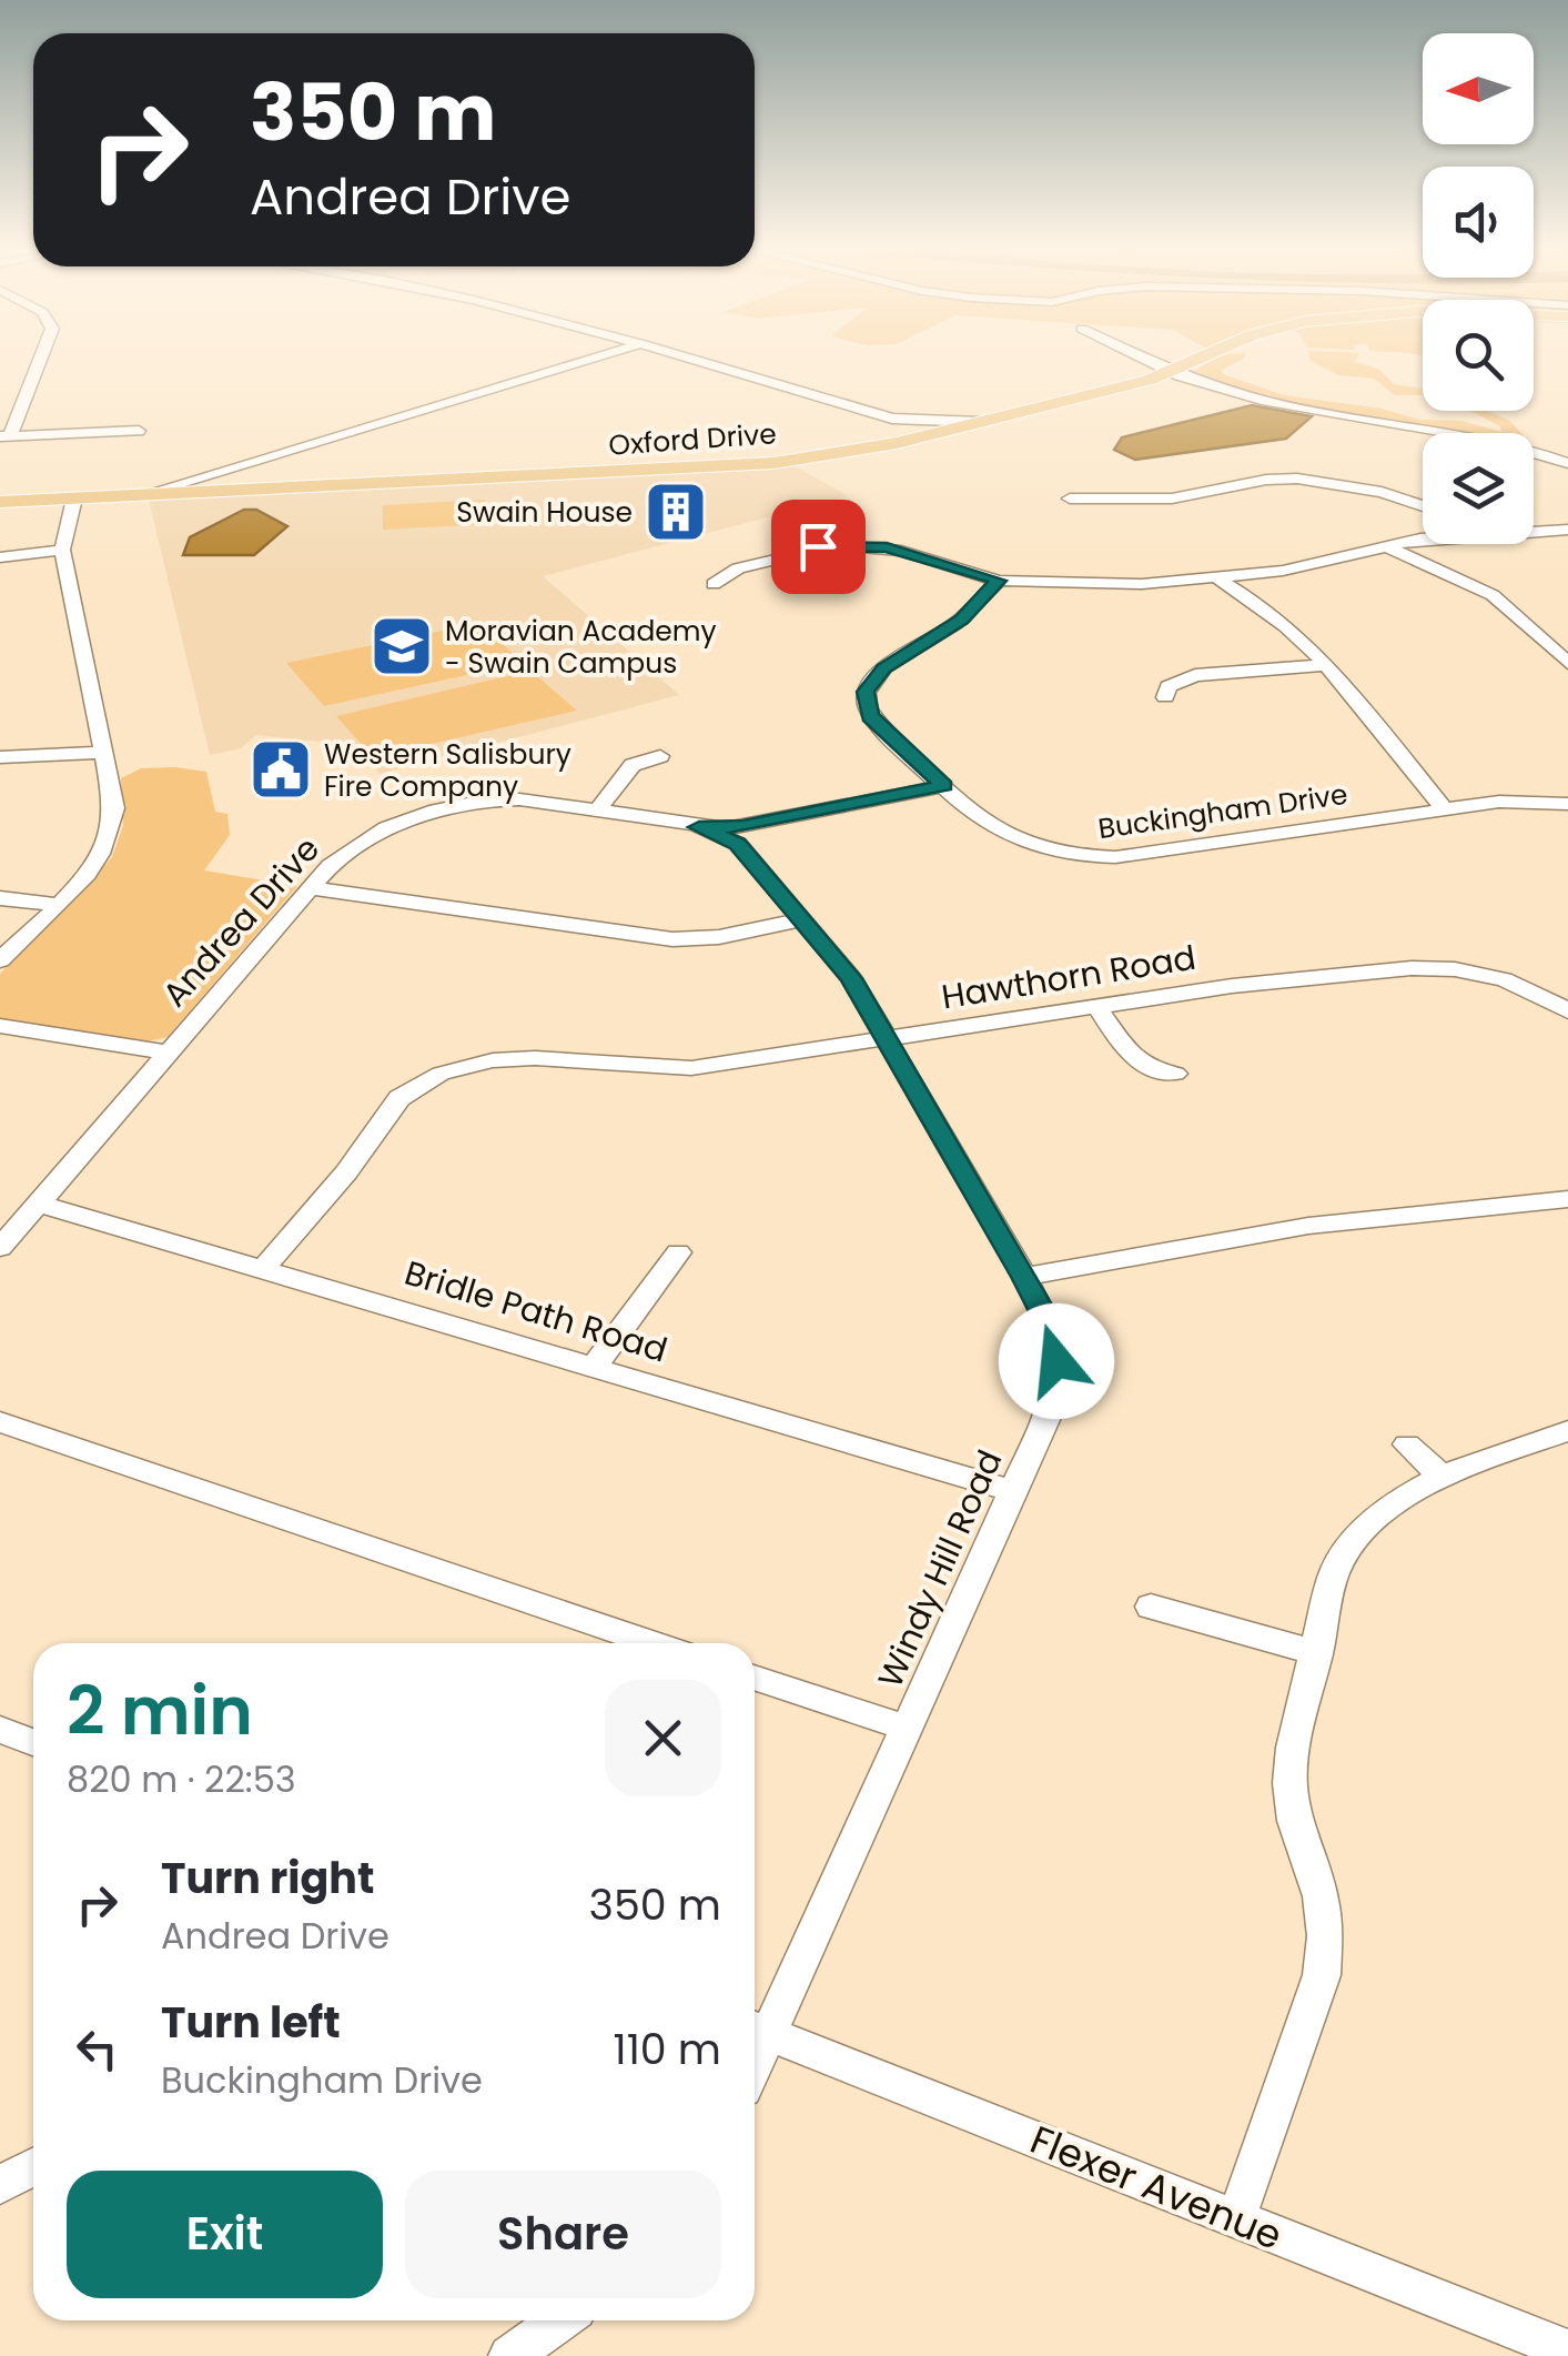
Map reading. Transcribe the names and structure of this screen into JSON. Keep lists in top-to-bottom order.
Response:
{
  "streets": {
    "main road": ["Oxford Drive"],
    "street": [
      "Buckingham Drive",
      "Andrea Drive",
      "Hawthorn Road",
      "Bridle Path Road",
      "Windy Hill Road",
      "Flexer Avenue"
    ]
  },
  "crossings": [
    ["Buckingham Drive", "Andrea Drive"],
    ["Andrea Drive", "Bridle Path Road"],
    ["Andrea Drive", "Windy Hill Road"],
    ["Hawthorn Road", "Bridle Path Road"],
    ["Hawthorn Road", "Windy Hill Road"],
    ["Bridle Path Road", "Windy Hill Road"],
    ["Windy Hill Road", "Flexer Avenue"]
  ],
  "places": {
    "building": ["Swain House"],
    "school or university": ["Moravian Academy - Swain Campus"],
    "public building": ["Western Salisbury Fire Company"]
  },
  "north": "left",
  "page": {
    "turn": ["350 m", "Andrea Drive"],
    "heading": ["2 min", "820 m · 22:53"],
    "list": [
      {
        "name": "Turn right",
        "note": "Andrea Drive",
        "value": "350 m"
      },
      {
        "name": "Turn left",
        "note": "Buckingham Drive",
        "value": "110 m"
      }
    ],
    "buttons": ["Exit", "Share"]
  }
}
